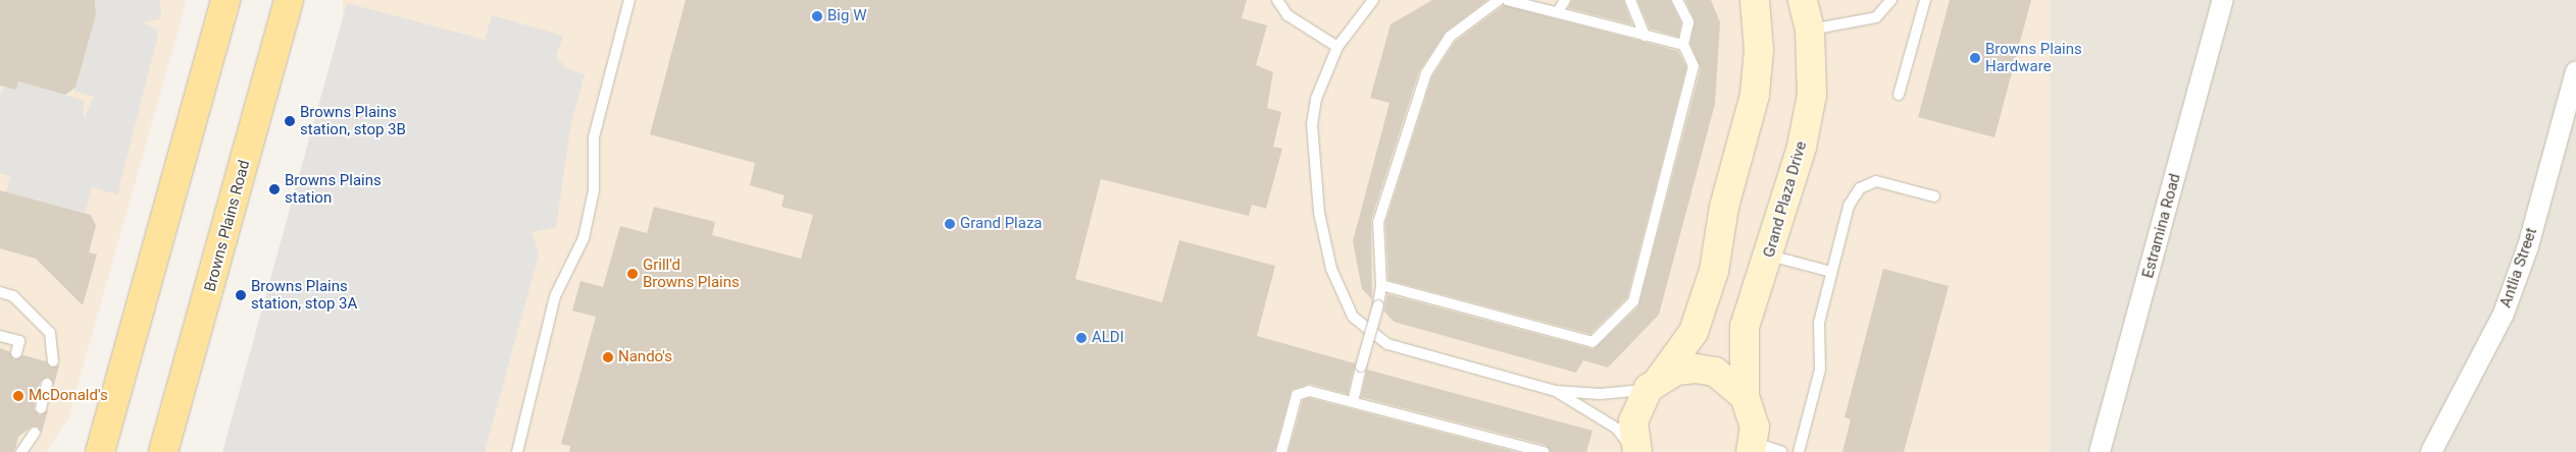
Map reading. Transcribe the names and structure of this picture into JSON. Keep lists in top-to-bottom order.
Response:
{
  "streets": {
    "main road": ["Browns Plains Road"],
    "street": ["Grand Plaza Drive", "Estramina Road", "Antlia Street"]
  },
  "places": [
    "Big W",
    "Browns Plains Hardware",
    "Browns Plains station, stop 3B",
    "Browns Plains station",
    "Grand Plaza",
    "Grill'd Browns Plains",
    "Browns Plains station, stop 3A",
    "ALDI",
    "Nando's",
    "McDonald's"
  ]
}
